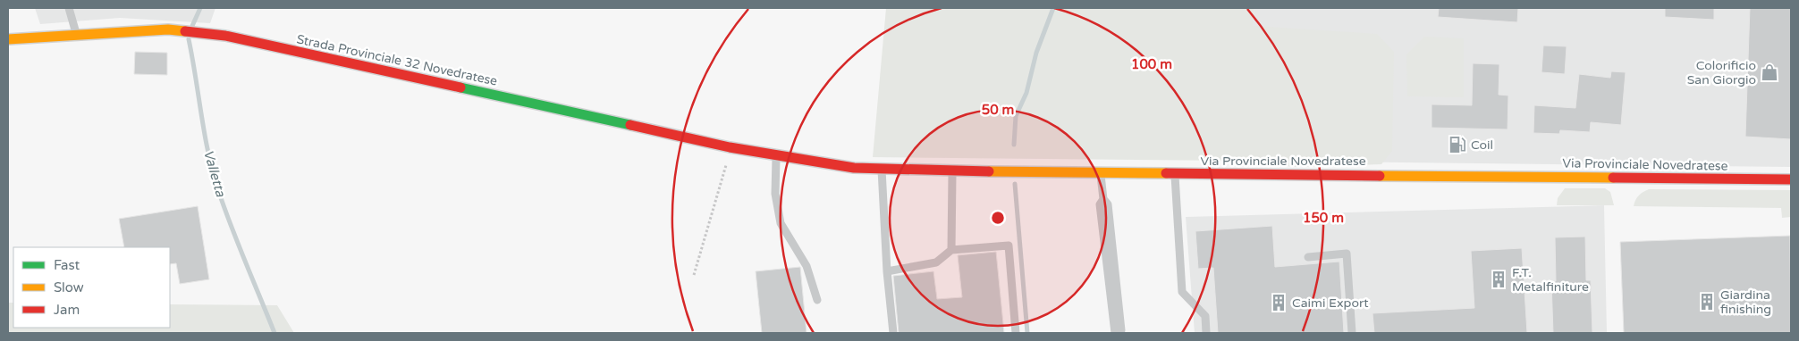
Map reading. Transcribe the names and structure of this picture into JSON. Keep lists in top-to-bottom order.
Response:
{
  "streets": {
    "main road": ["Strada Provinciale 32 Novedratese", "Via Provinciale Novedratese"]
  },
  "crossings": [
    ["Strada Provinciale 32 Novedratese", "Via Provinciale Novedratese"]
  ],
  "water": ["Valletta"],
  "places": {
    "shop": ["Colorificio San Giorgio"],
    "fuel station": ["Coil"],
    "building": ["F.T. Metalfiniture", "Giardina finishing", "Caimi Export"]
  },
  "legend": ["Fast", "Slow", "Jam"],
  "rings": ["100 m", "50 m", "150 m"]
}
